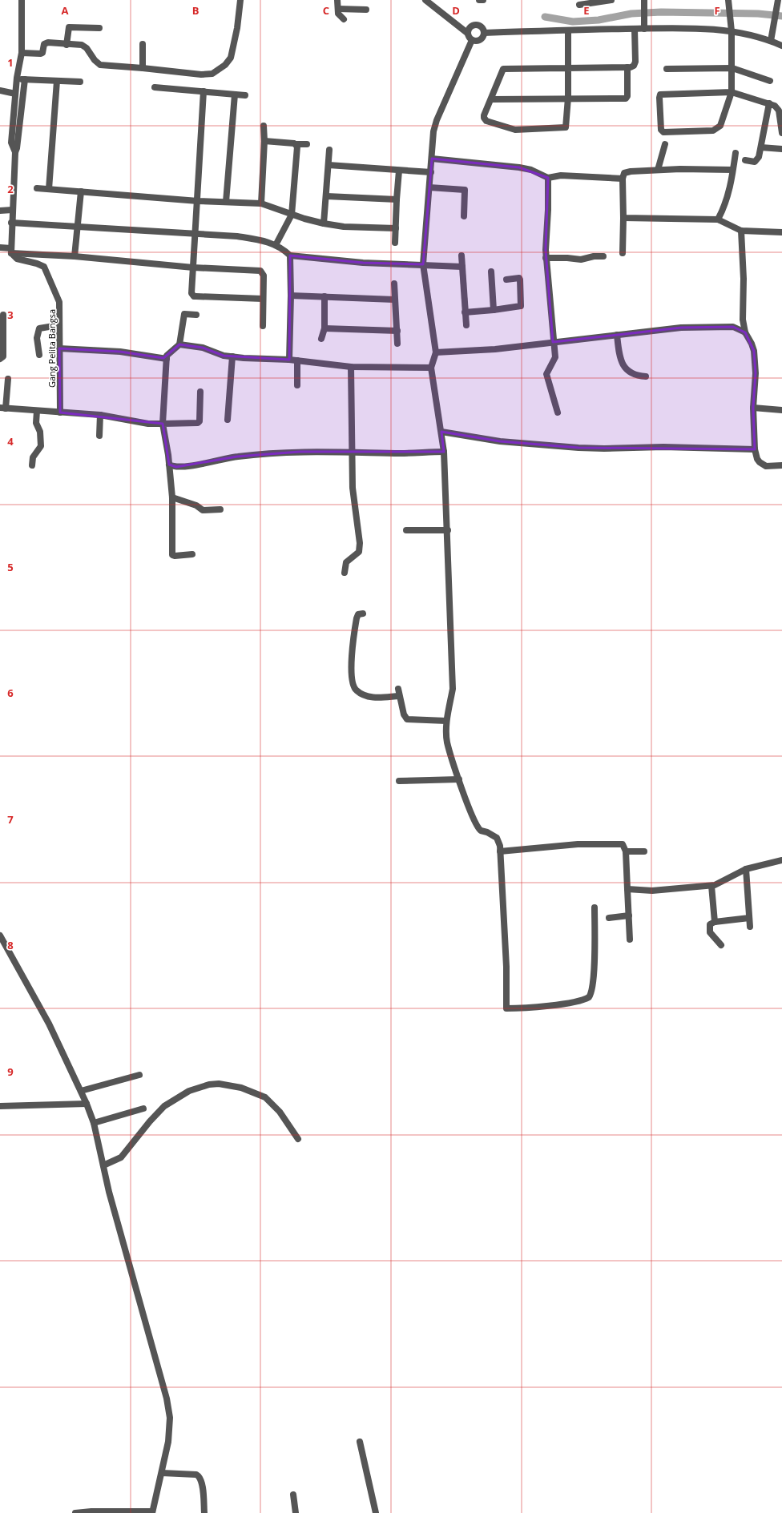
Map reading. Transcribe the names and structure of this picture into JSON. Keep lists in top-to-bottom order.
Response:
{
  "streets": {
    "street": ["Gang Pelita Bangsa"]
  },
  "grid": {
    "columns": [
      "A",
      "B",
      "C",
      "D",
      "E",
      "F"
    ],
    "rows": [
      "1",
      "2",
      "3",
      "4",
      "5",
      "6",
      "7",
      "8",
      "9"
    ]
  }
}
